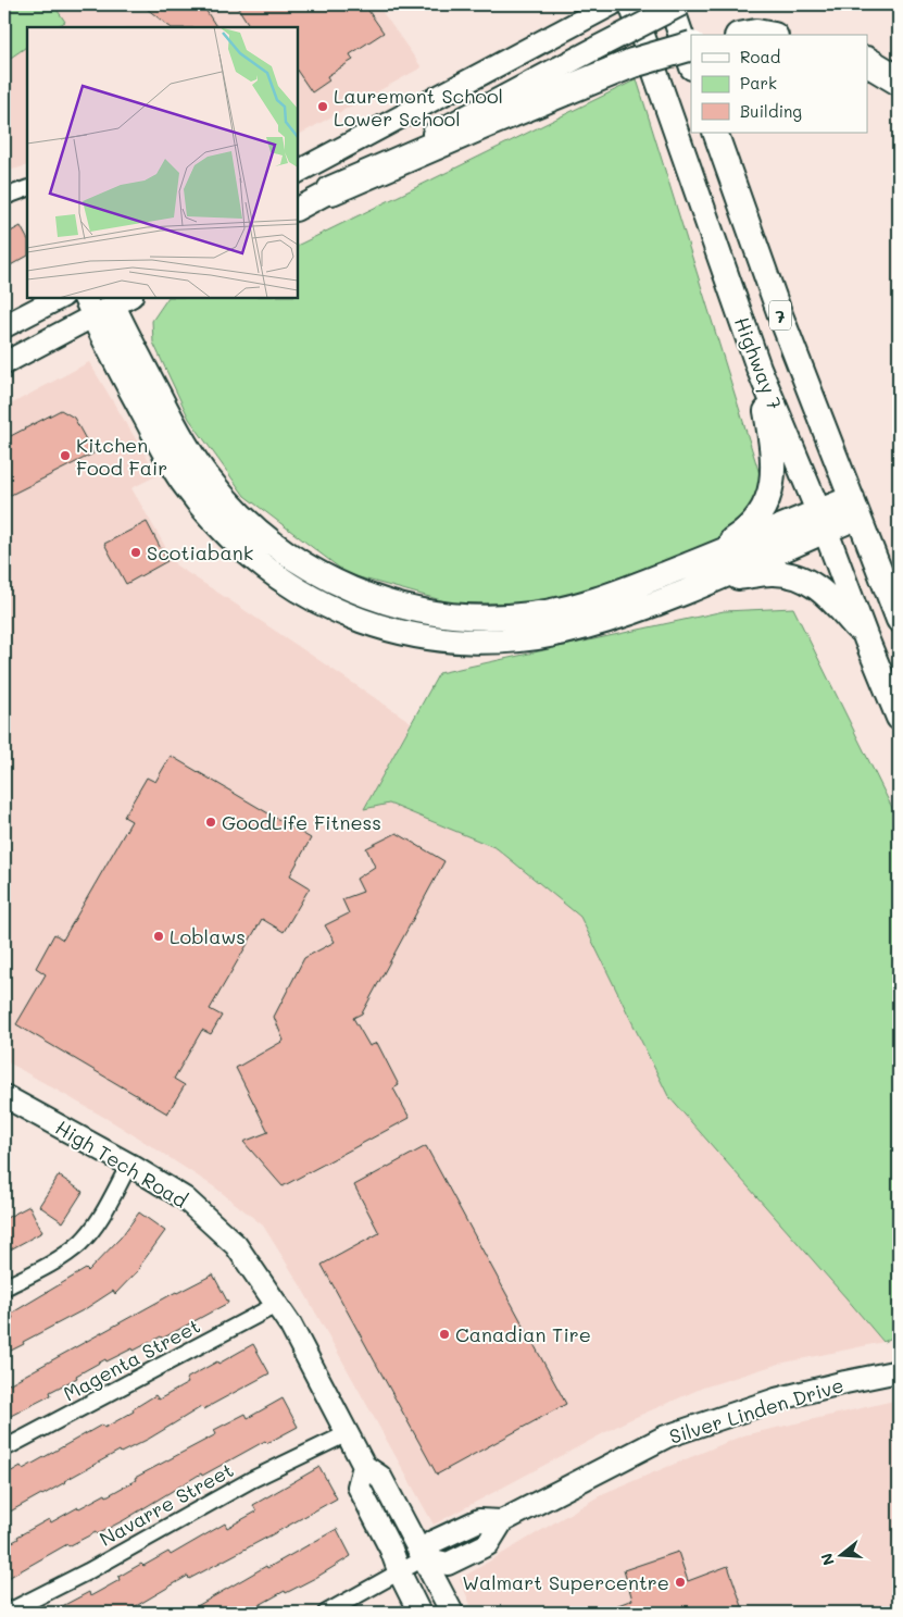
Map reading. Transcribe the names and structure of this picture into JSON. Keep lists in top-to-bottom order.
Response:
{
  "streets": {
    "main road": ["7", "Highway 7"],
    "street": [
      "High Tech Road",
      "Magenta Street",
      "Silver Linden Drive",
      "Navarre Street"
    ]
  },
  "crossings": [
    ["High Tech Road", "Magenta Street"],
    ["High Tech Road", "Silver Linden Drive"],
    ["High Tech Road", "Navarre Street"]
  ],
  "places": [
    "Lauremont School Lower School",
    "Kitchen Food Fair",
    "Scotiabank",
    "GoodLife Fitness",
    "Loblaws",
    "Canadian Tire",
    "Walmart Supercentre"
  ],
  "legend": ["Road", "Park", "Building"],
  "north": "left"
}
